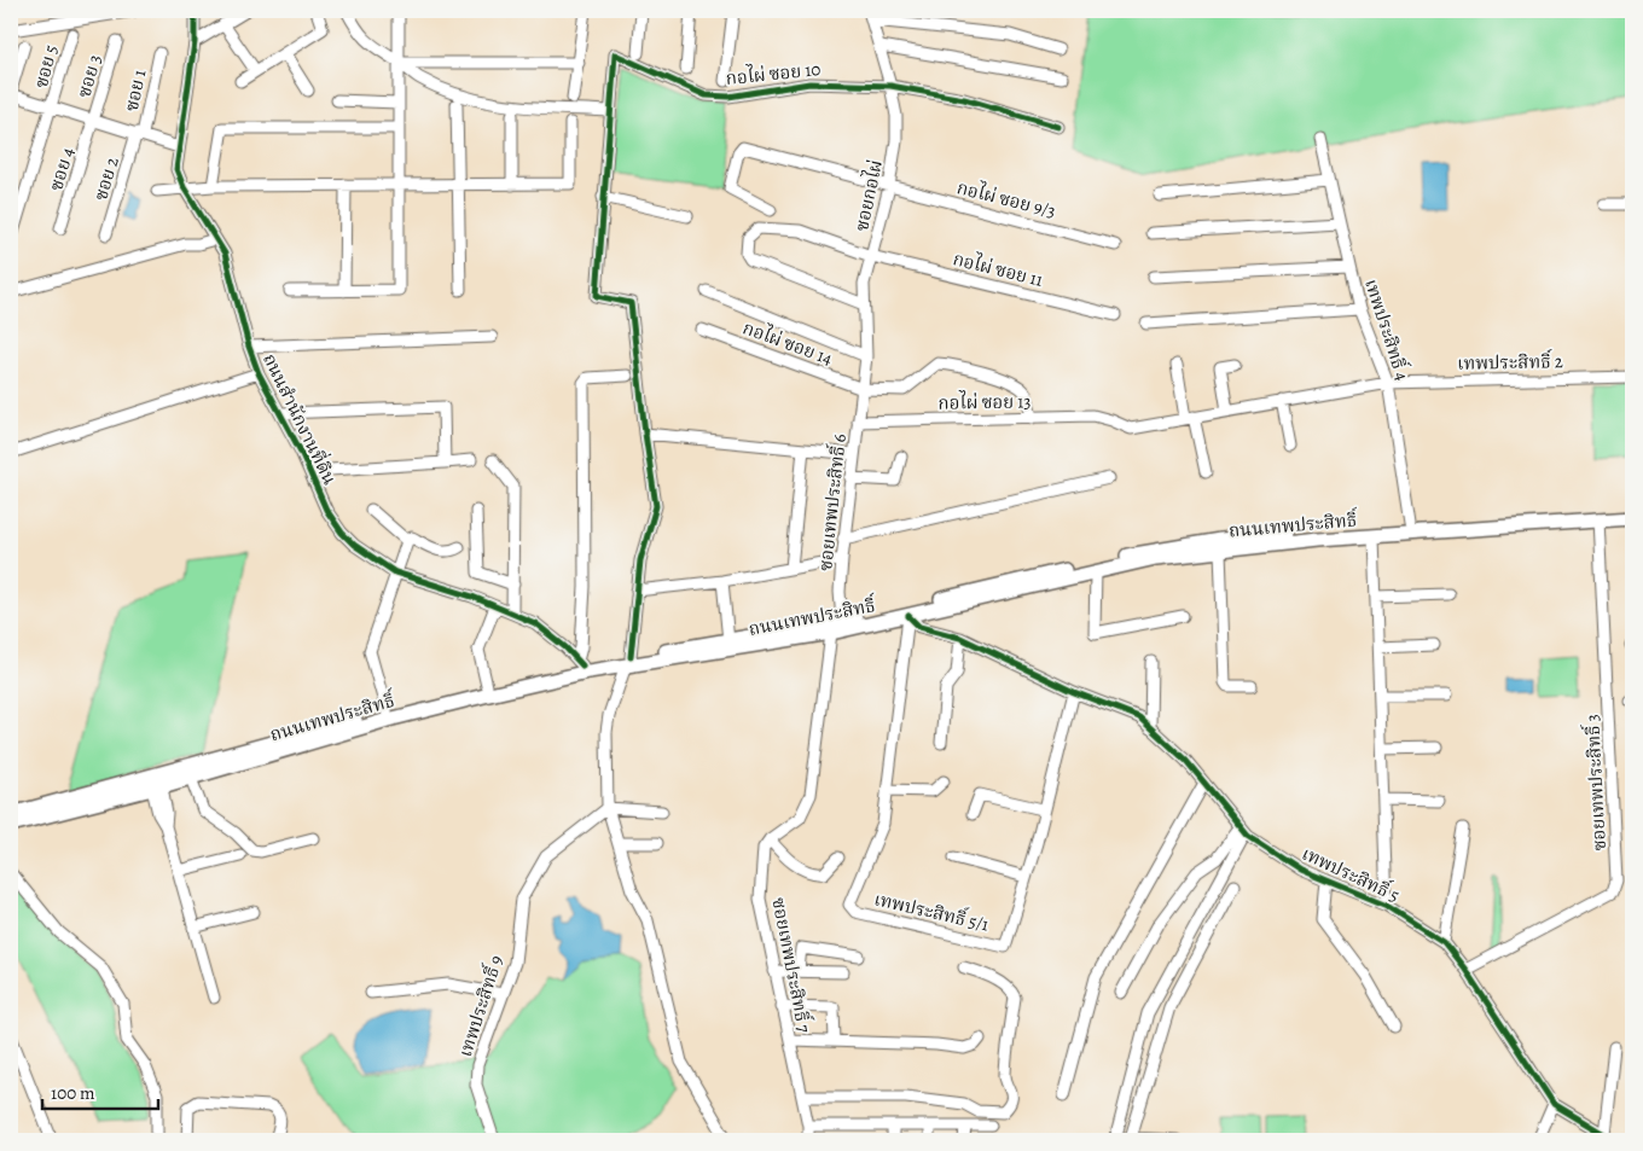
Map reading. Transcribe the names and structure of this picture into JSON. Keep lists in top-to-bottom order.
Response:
{
  "streets": {
    "main road": ["ถนนเทพประสิทธิ์"],
    "street": [
      "ซอย 5",
      "กอไผ่ ซอย 10",
      "ซอย 3",
      "ซอย 1",
      "ซอย 4",
      "ซอย 2",
      "ซอยกอไผ่",
      "กอไผ่ ซอย 9/3",
      "กอไผ่ ซอย 11",
      "เทพประสิทธิ์ 4",
      "กอไผ่ ซอย 14",
      "เทพประสิทธิ์ 2",
      "กอไผ่ ซอย 13",
      "ถนนสำนักงานที่ดิน",
      "ซอยเทพประสิทธิ์ 6",
      "ซอยเทพประสิทธิ์ 3",
      "เทพประสิทธิ์ 5",
      "เทพประสิทธิ์ 5/1",
      "ซอยเทพประสิทธิ์ 7",
      "เทพประสิทธิ์ 9"
    ]
  },
  "crossings": [
    ["กอไผ่ ซอย 10", "ซอยกอไผ่"],
    ["ซอย 3", "ซอย 4"],
    ["ซอย 1", "ซอย 2"],
    ["ซอยกอไผ่", "กอไผ่ ซอย 9/3"],
    ["ซอยกอไผ่", "กอไผ่ ซอย 11"],
    ["ซอยกอไผ่", "กอไผ่ ซอย 14"],
    ["ซอยกอไผ่", "ซอยเทพประสิทธิ์ 6"],
    ["เทพประสิทธิ์ 4", "เทพประสิทธิ์ 2"],
    ["เทพประสิทธิ์ 4", "ถนนเทพประสิทธิ์"],
    ["กอไผ่ ซอย 14", "กอไผ่ ซอย 13"],
    ["กอไผ่ ซอย 14", "ซอยเทพประสิทธิ์ 6"],
    ["เทพประสิทธิ์ 2", "กอไผ่ ซอย 13"],
    ["กอไผ่ ซอย 13", "ซอยเทพประสิทธิ์ 6"],
    ["ถนนสำนักงานที่ดิน", "ถนนเทพประสิทธิ์"],
    ["ซอยเทพประสิทธิ์ 6", "ถนนเทพประสิทธิ์"],
    ["ถนนเทพประสิทธิ์", "ซอยเทพประสิทธิ์ 3"],
    ["ถนนเทพประสิทธิ์", "เทพประสิทธิ์ 5"],
    ["ถนนเทพประสิทธิ์", "เทพประสิทธิ์ 5/1"],
    ["ซอยเทพประสิทธิ์ 3", "เทพประสิทธิ์ 5"],
    ["เทพประสิทธิ์ 5", "เทพประสิทธิ์ 5/1"]
  ],
  "scale_bar": "100 m"
}
